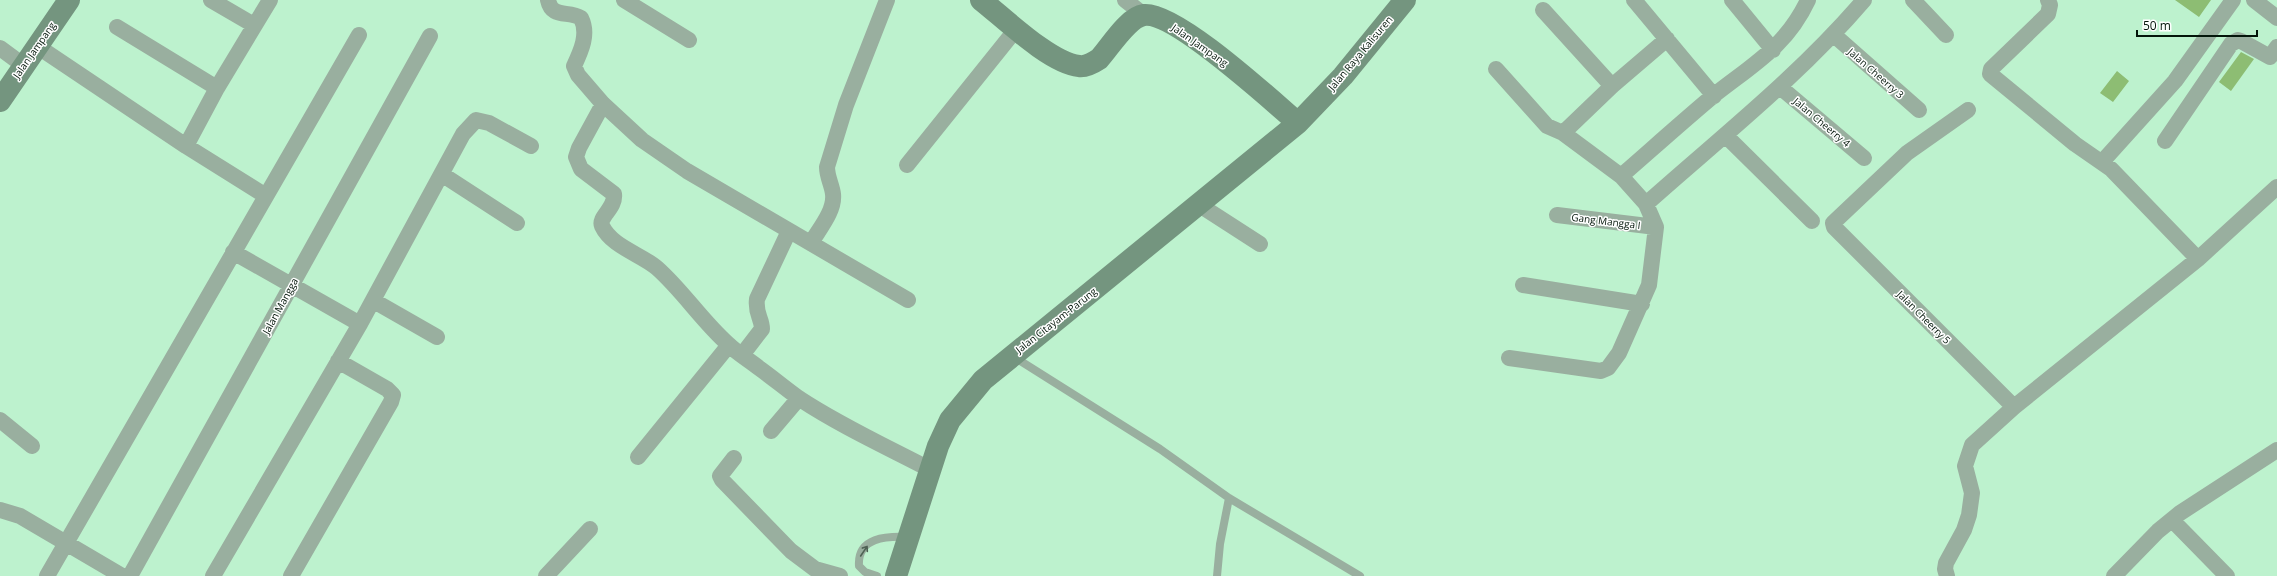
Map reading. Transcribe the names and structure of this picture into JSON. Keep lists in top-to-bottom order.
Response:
{
  "streets": {
    "main road": ["Jalan Jampang", "Jalan Raya Kalisuren", "Jalan Citayam-Parung"],
    "street": [
      "Jalan Cheerry 3",
      "Jalan Cheerry 4",
      "Gang Mangga I",
      "Jalan Mangga",
      "Jalan Cheerry 5"
    ]
  },
  "crossings": [
    ["Jalan Jampang", "Jalan Raya Kalisuren"],
    ["Jalan Jampang", "Jalan Citayam-Parung"],
    ["Jalan Raya Kalisuren", "Jalan Citayam-Parung"]
  ],
  "scale_bar": "50 m"
}
